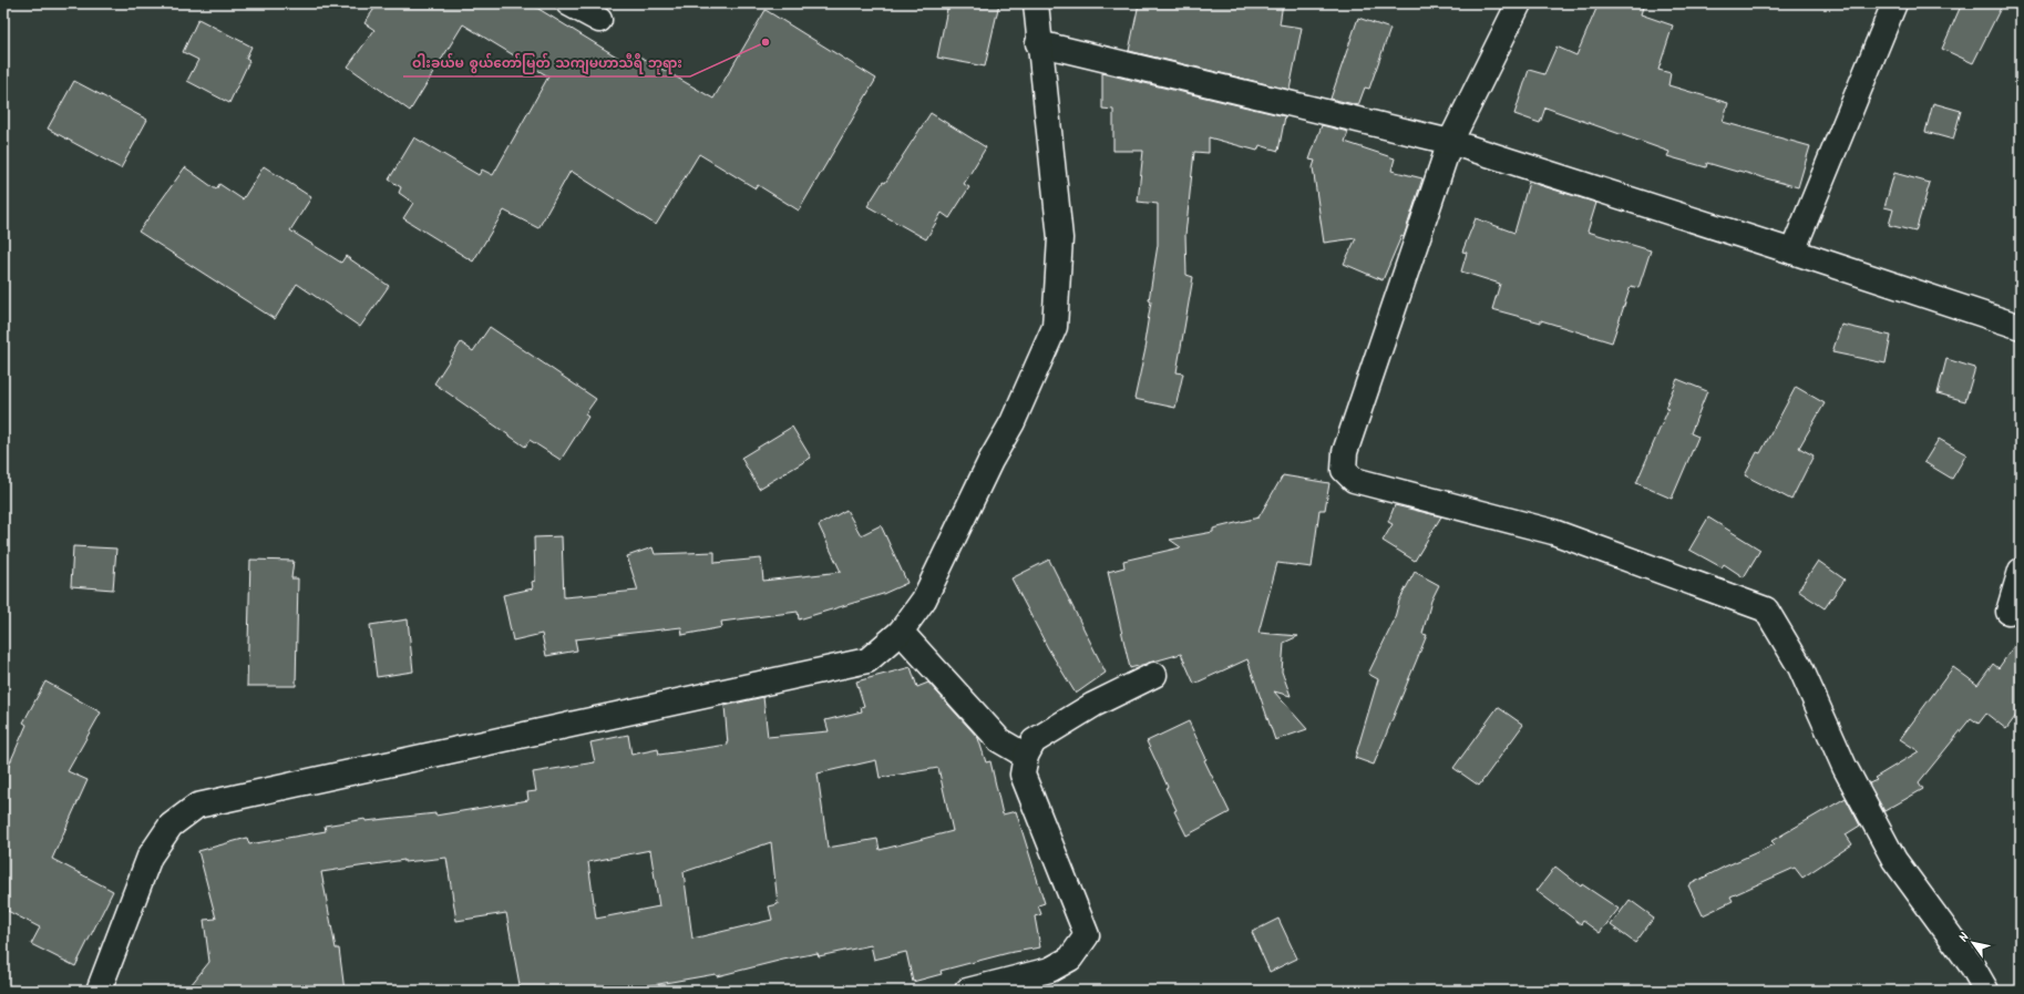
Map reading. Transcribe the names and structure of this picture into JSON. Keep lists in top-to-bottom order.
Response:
{
  "places": ["ဝါးခယ်မ စွယ်တော်မြတ် သကျမဟာသီရိ ဘုရား"],
  "north": "top left"
}
